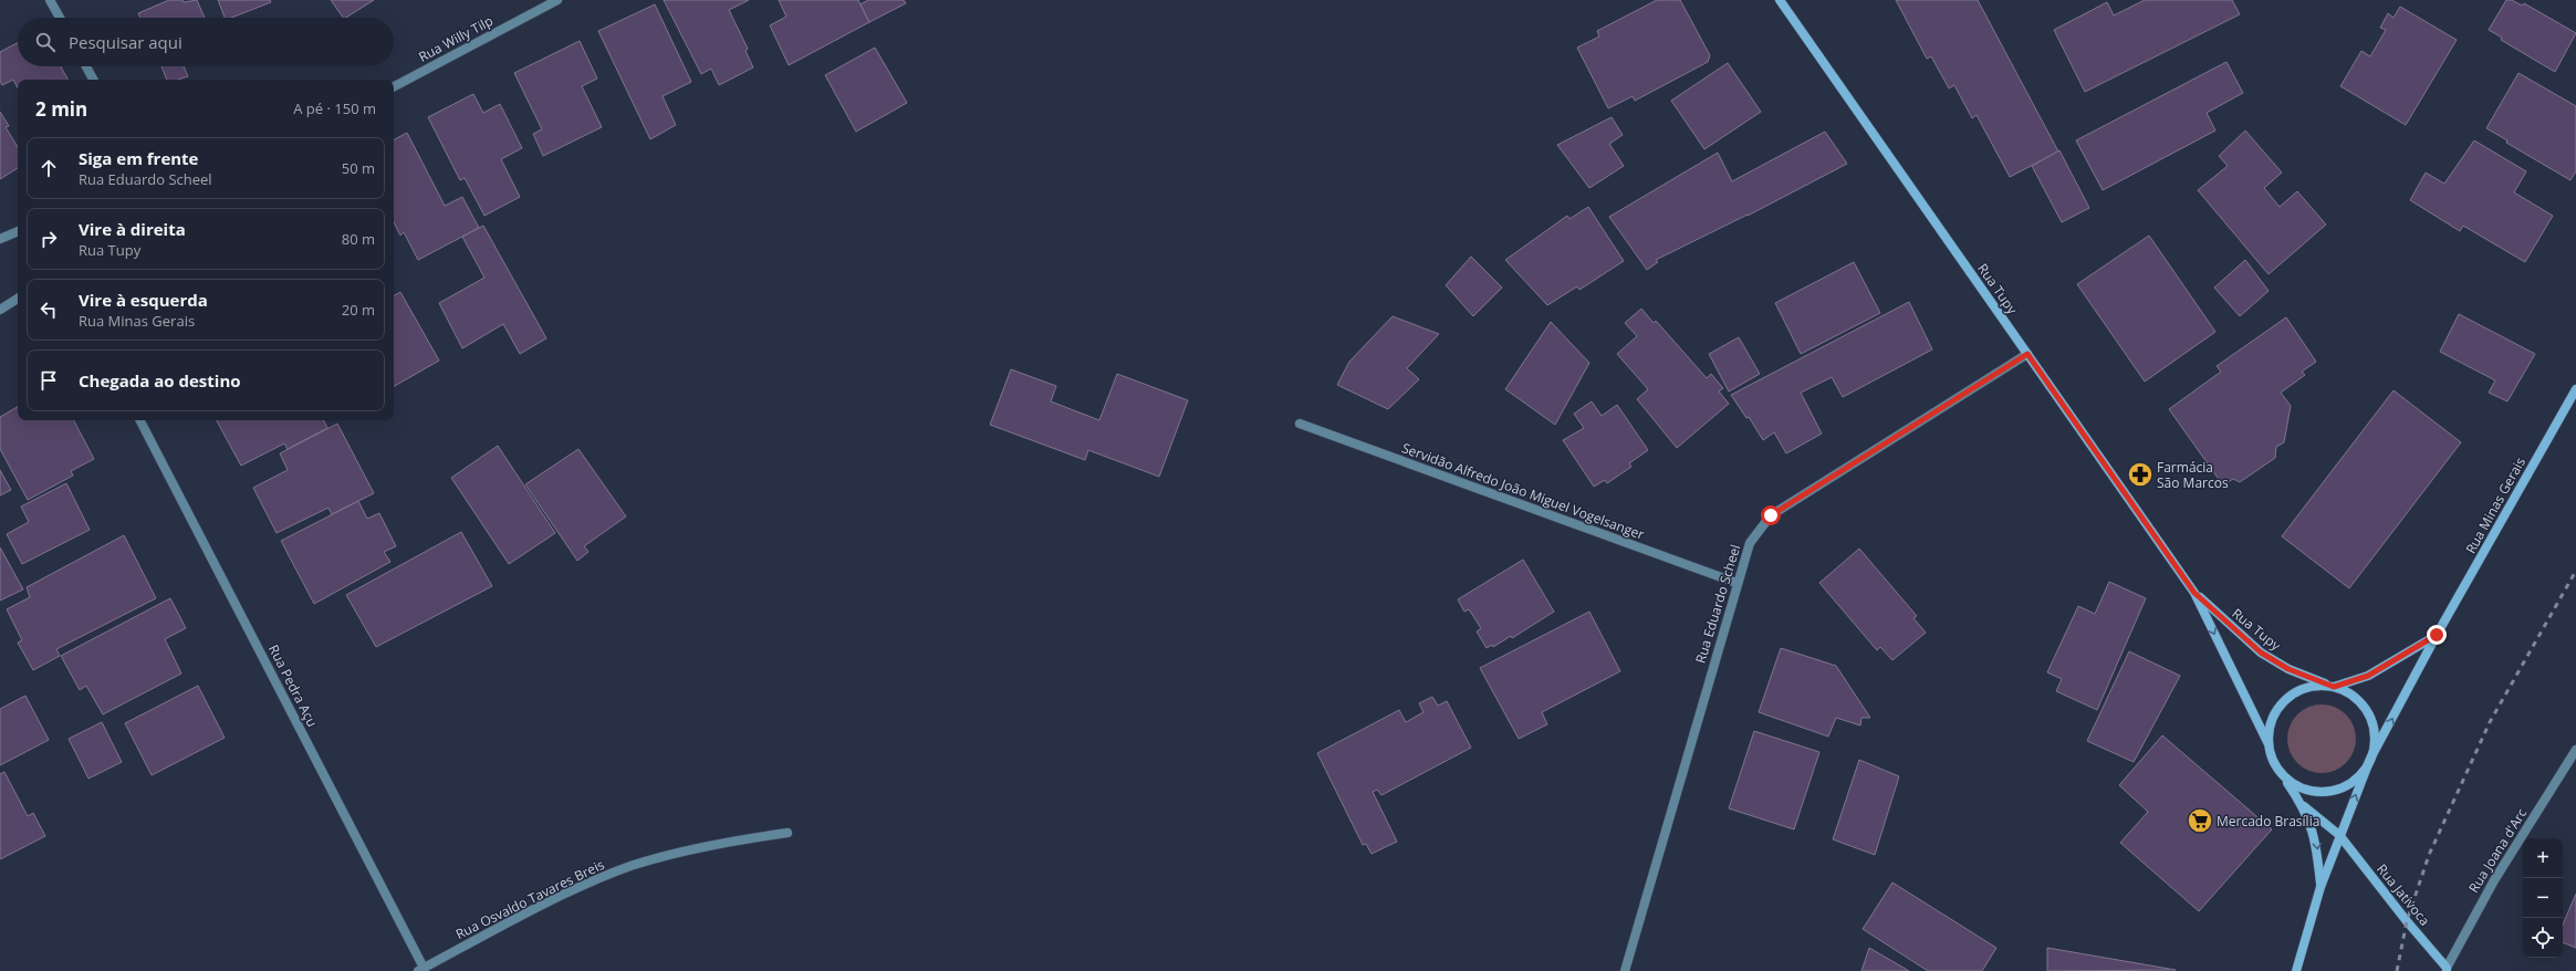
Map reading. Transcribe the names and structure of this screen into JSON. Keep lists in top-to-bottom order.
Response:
{
  "streets": {
    "main road": ["Rua Tupy", "Rua Minas Gerais", "Rua Jativoca"],
    "street": [
      "Rua Willy Tilp",
      "Servidão Alfredo João Miguel Vogelsanger",
      "Rua Eduardo Scheel",
      "Rua Pedra Açu",
      "Rua Joana d'Arc",
      "Rua Osvaldo Tavares Breis"
    ]
  },
  "crossings": [
    ["Rua Tupy", "Rua Minas Gerais"],
    ["Rua Tupy", "Rua Eduardo Scheel"],
    ["Servidão Alfredo João Miguel Vogelsanger", "Rua Eduardo Scheel"],
    ["Rua Minas Gerais", "Rua Jativoca"],
    ["Rua Pedra Açu", "Rua Osvaldo Tavares Breis"],
    ["Rua Joana d'Arc", "Rua Jativoca"]
  ],
  "places": {
    "pharmacy": ["Farmácia São Marcos"],
    "supermarket": ["Mercado Brasília"]
  },
  "page": {
    "search": "Pesquisar aqui",
    "heading": ["2 min", "A pé · 150 m"],
    "list": [
      ["Siga em frente", "Rua Eduardo Scheel", "50 m"],
      ["Vire à direita", "Rua Tupy", "80 m"],
      ["Vire à esquerda", "Rua Minas Gerais", "20 m"],
      "Chegada ao destino"
    ],
    "map_buttons": ["+", "−"]
  }
}
